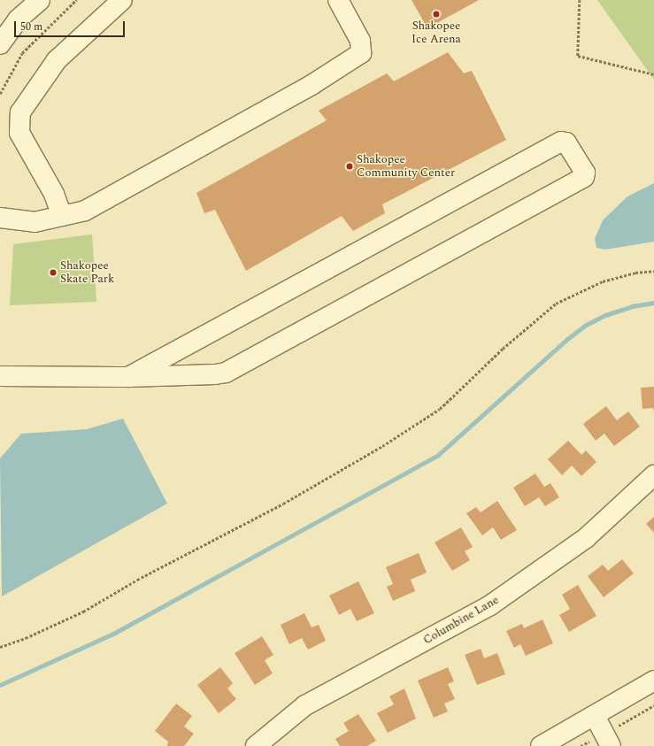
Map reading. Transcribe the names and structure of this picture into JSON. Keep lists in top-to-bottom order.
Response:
{
  "streets": {
    "street": ["Columbine Lane"]
  },
  "places": ["Shakopee Ice Arena", "Shakopee Community Center", "Shakopee Skate Park"],
  "scale_bar": "50 m"
}
